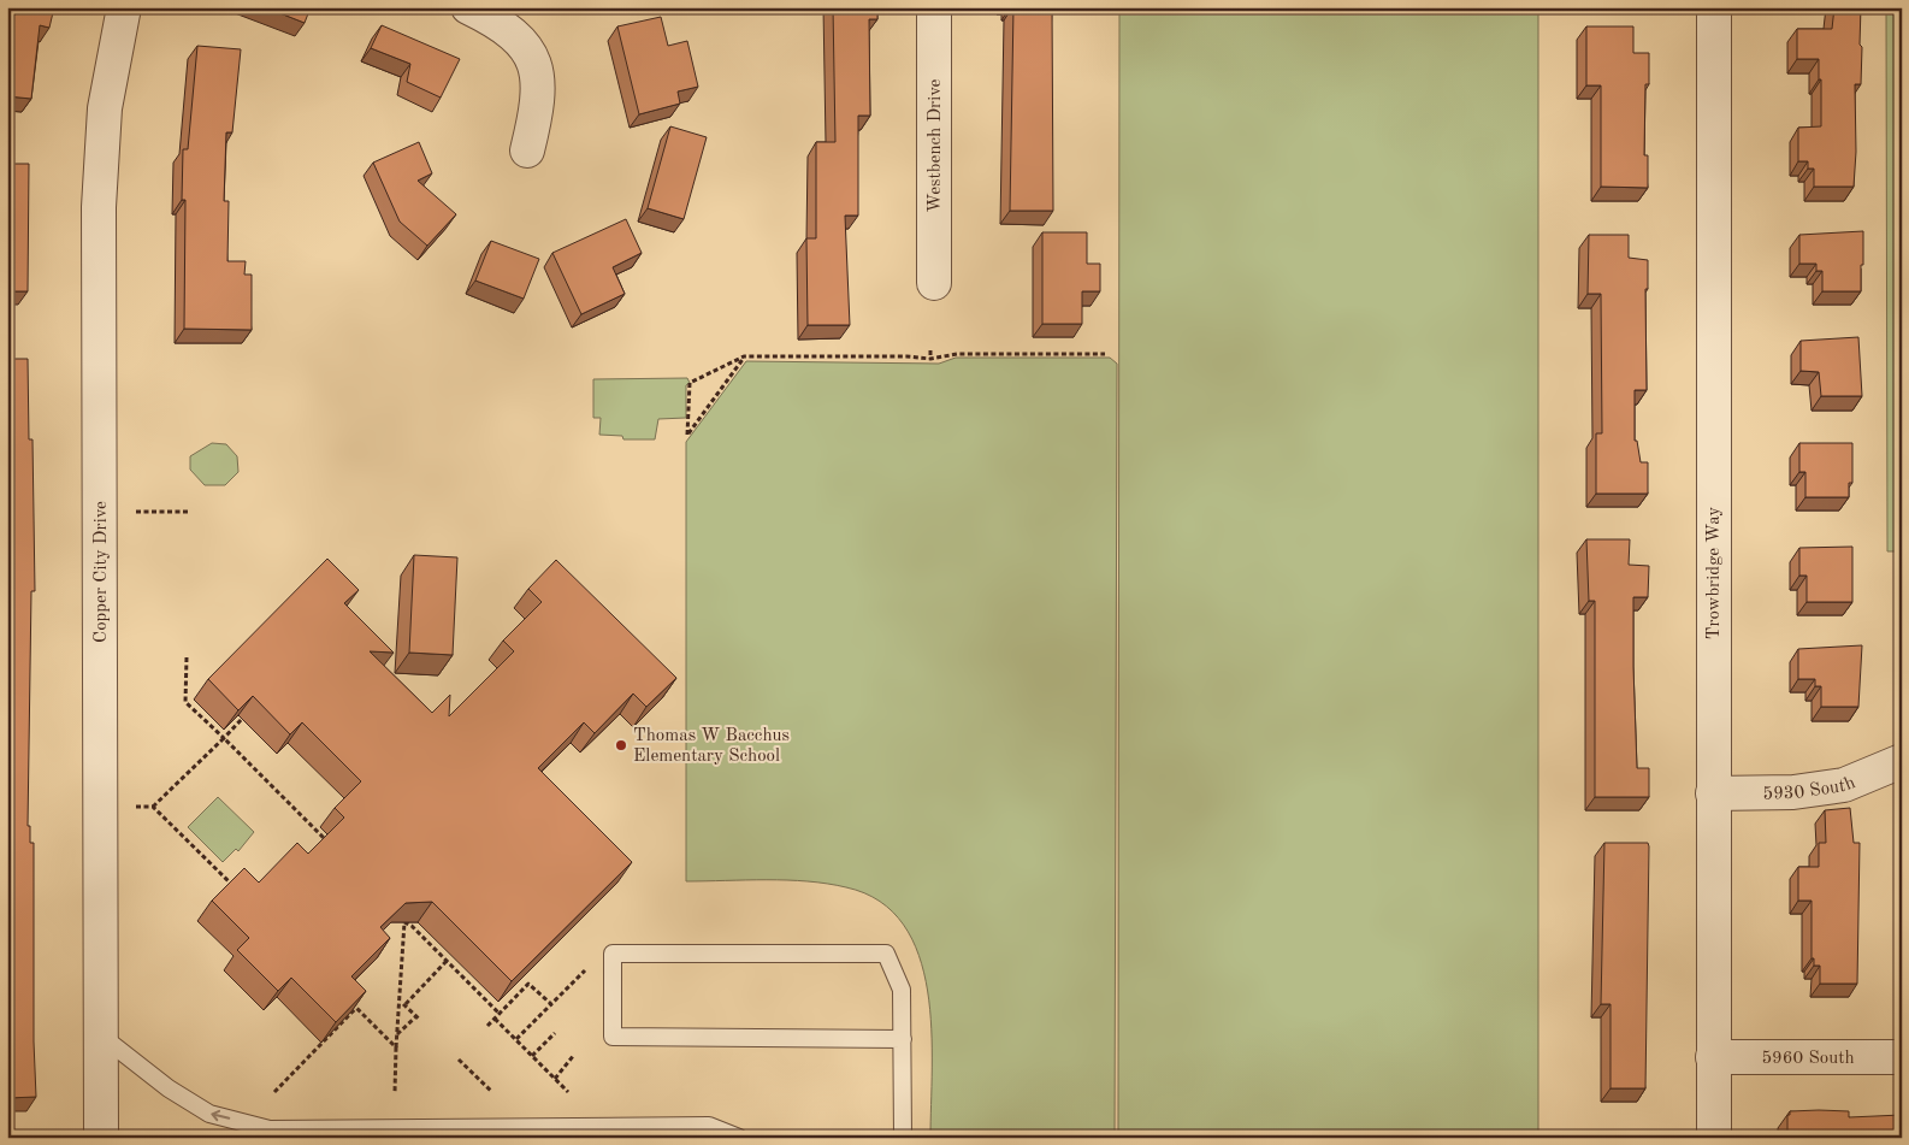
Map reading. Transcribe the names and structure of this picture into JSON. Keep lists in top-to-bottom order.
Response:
{
  "streets": {
    "street": [
      "Westbench Drive",
      "Copper City Drive",
      "Trowbridge Way",
      "5930 South",
      "5960 South"
    ]
  },
  "crossings": [
    ["Trowbridge Way", "5930 South"],
    ["Trowbridge Way", "5960 South"]
  ],
  "places": ["Thomas W Bacchus Elementary School"]
}
